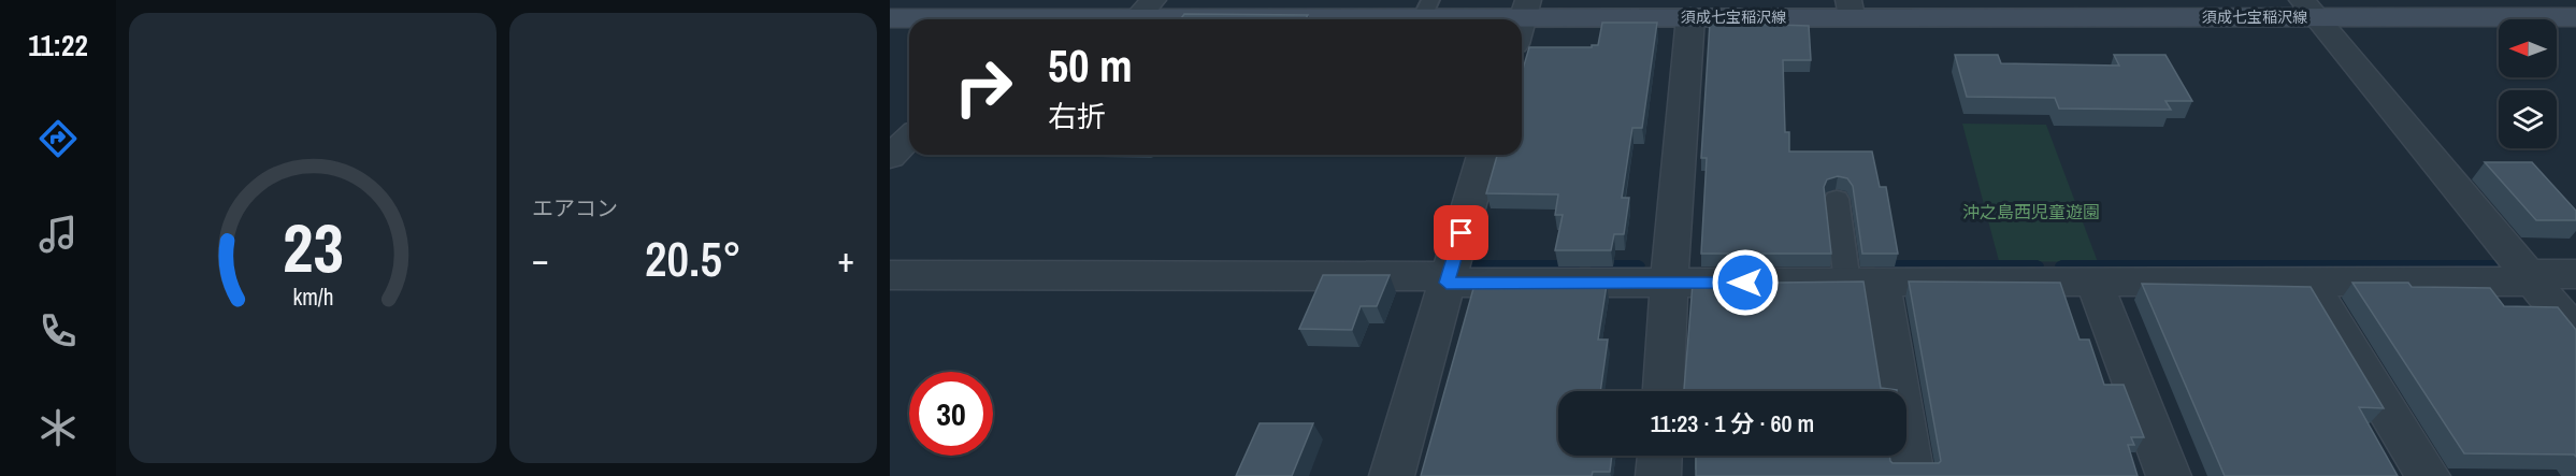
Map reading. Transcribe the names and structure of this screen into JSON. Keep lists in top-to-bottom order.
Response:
{
  "streets": {
    "main road": ["須成七宝稲沢線"]
  },
  "parks": ["沖之島西児童遊園"],
  "north": "left",
  "page": {
    "tabs": "11:22",
    "tile": "エアコン",
    "turn": ["50 m", "右折"],
    "heat": ["−", "20.5°", "+"],
    "limit": "30",
    "trip": "11:23 · 1 分 · 60 m",
    "gauge": ["23", "km/h"]
  }
}
